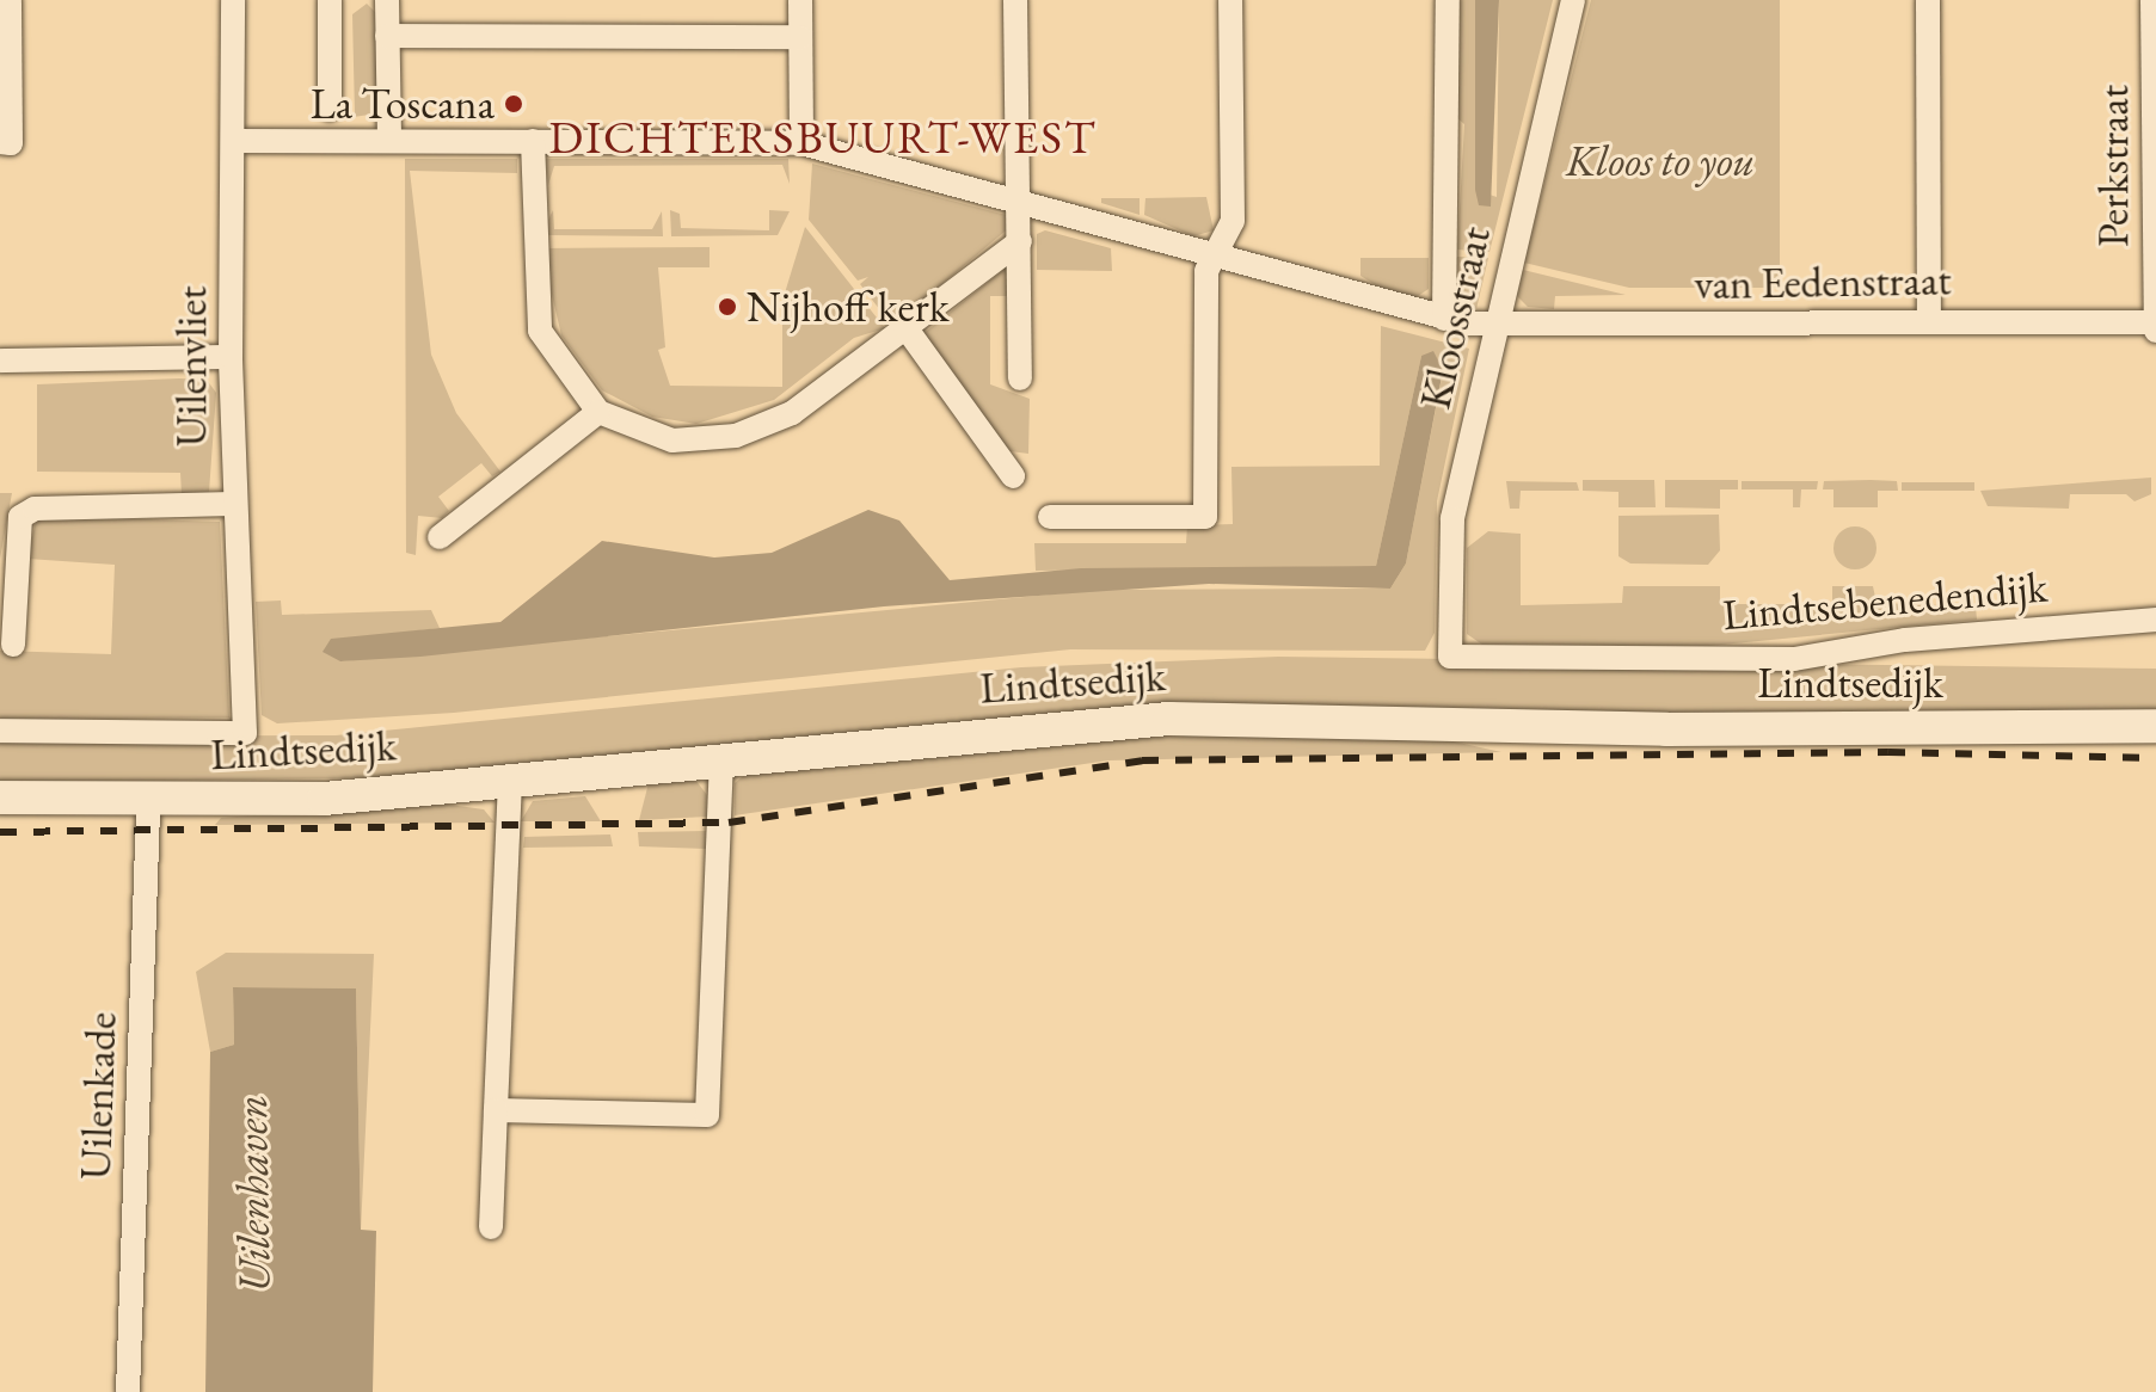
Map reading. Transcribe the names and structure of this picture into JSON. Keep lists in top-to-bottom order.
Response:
{
  "streets": {
    "main road": ["Lindtsedijk"],
    "street": [
      "Perkstraat",
      "van Eedenstraat",
      "Kloosstraat",
      "Uilenvliet",
      "Lindtsebenedendijk",
      "Uilenkade"
    ]
  },
  "crossings": [
    ["Perkstraat", "van Eedenstraat"],
    ["van Eedenstraat", "Kloosstraat"],
    ["van Eedenstraat", "Uilenvliet"],
    ["Kloosstraat", "Lindtsebenedendijk"],
    ["Lindtsedijk", "Uilenkade"]
  ],
  "districts": ["DICHTERSBUURT-WEST"],
  "water": ["Uilenhaven"],
  "parks": ["Kloos to you"],
  "places": ["La Toscana", "Nijhoff kerk"]
}
